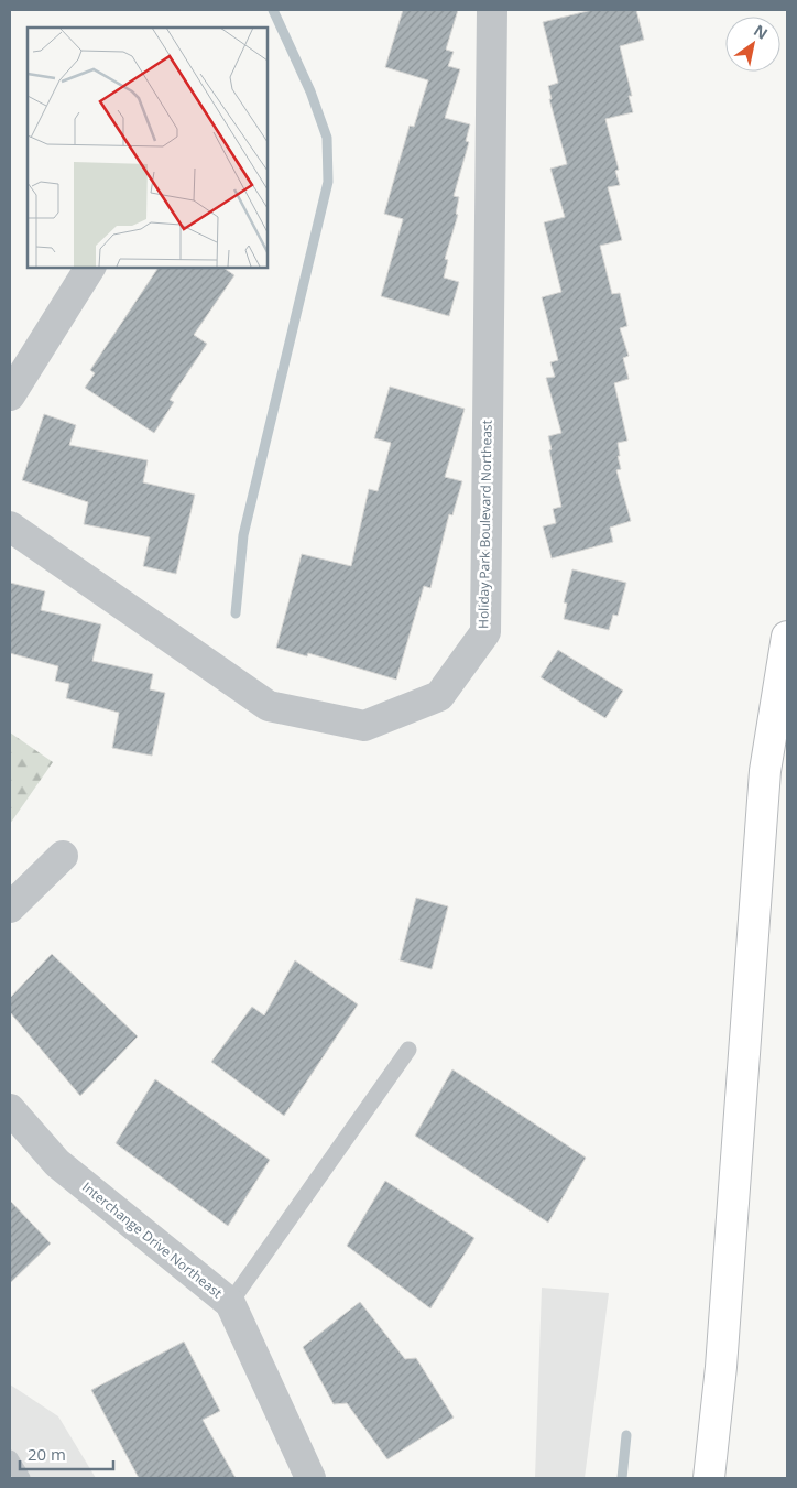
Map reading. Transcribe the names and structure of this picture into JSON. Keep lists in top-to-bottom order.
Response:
{
  "streets": {
    "street": ["Holiday Park Boulevard Northeast", "Interchange Drive Northeast"]
  },
  "scale_bar": "20 m",
  "north": "top right"
}
